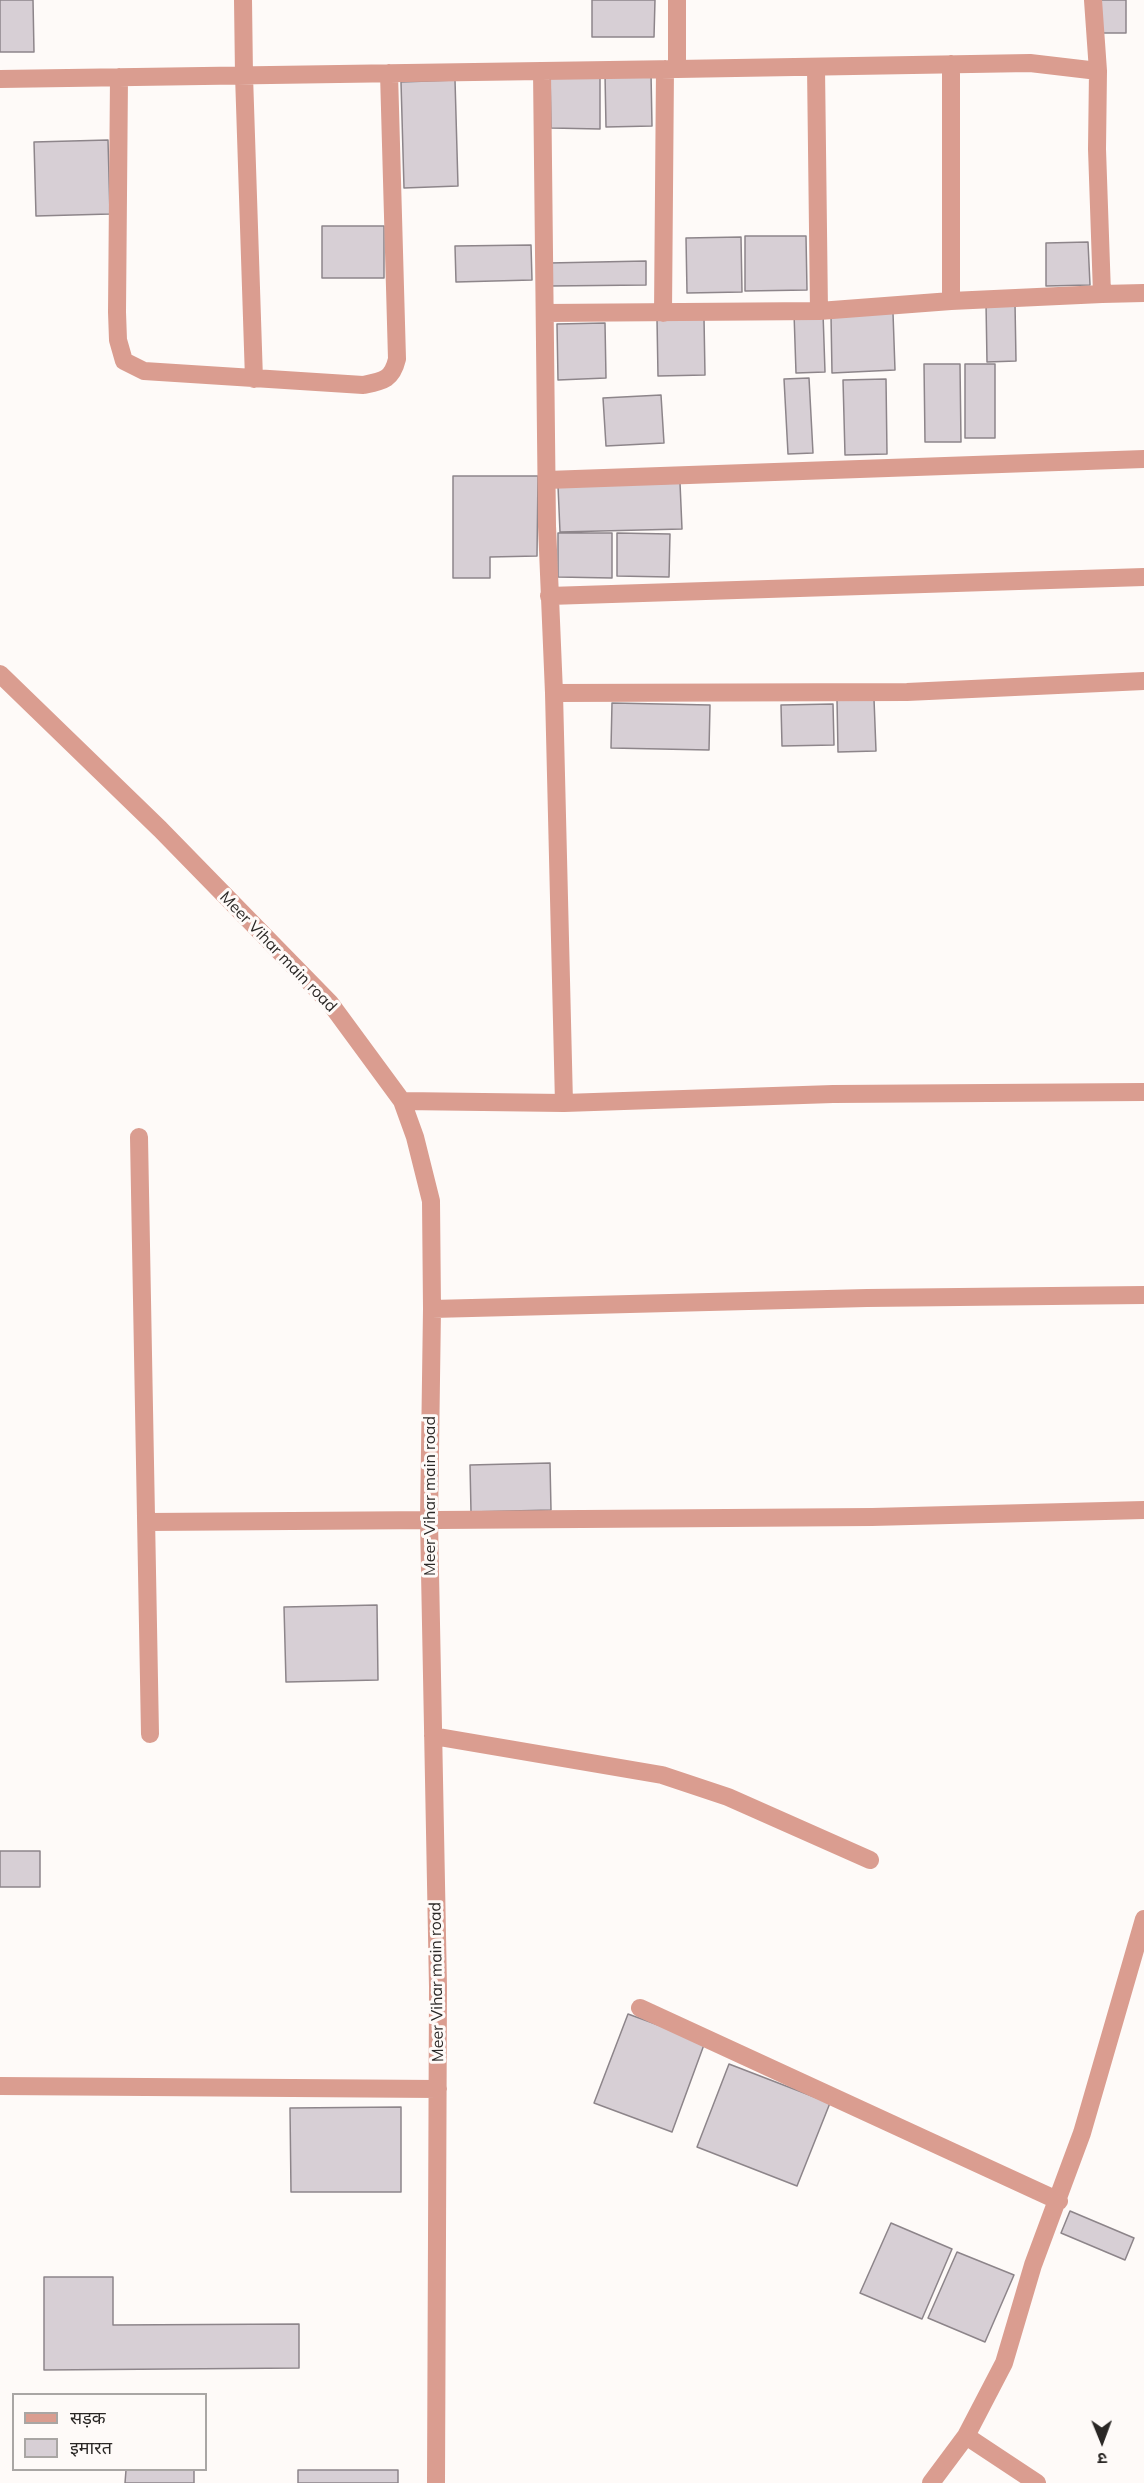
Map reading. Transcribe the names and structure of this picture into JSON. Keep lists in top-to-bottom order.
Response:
{
  "streets": {
    "street": ["Meer Vihar main road"]
  },
  "legend": ["सड़क", "इमारत"],
  "north": "bottom"
}
